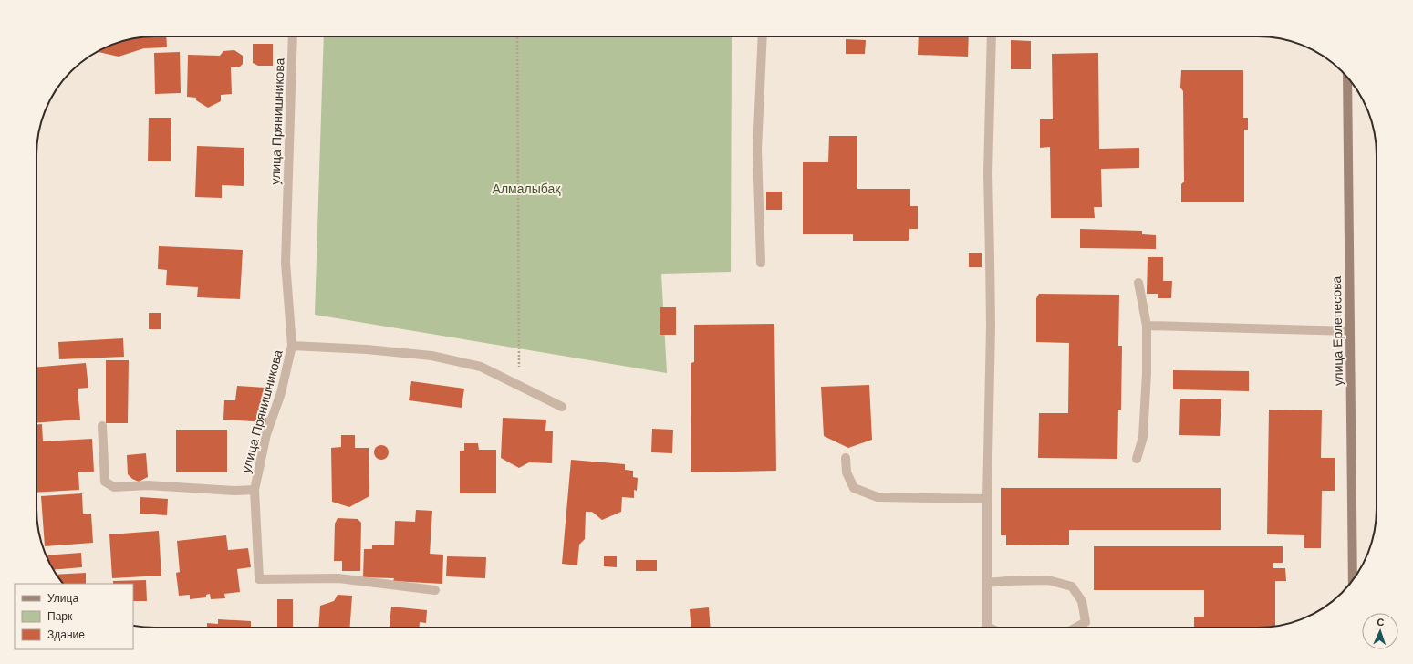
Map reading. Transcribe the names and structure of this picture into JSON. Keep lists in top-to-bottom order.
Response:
{
  "streets": {
    "main road": ["улица Ерлепесова"],
    "street": ["улица Прянишникова"]
  },
  "parks": ["Алмалыбақ"],
  "legend": ["Улица", "Парк", "Здание"],
  "north": "top"
}
